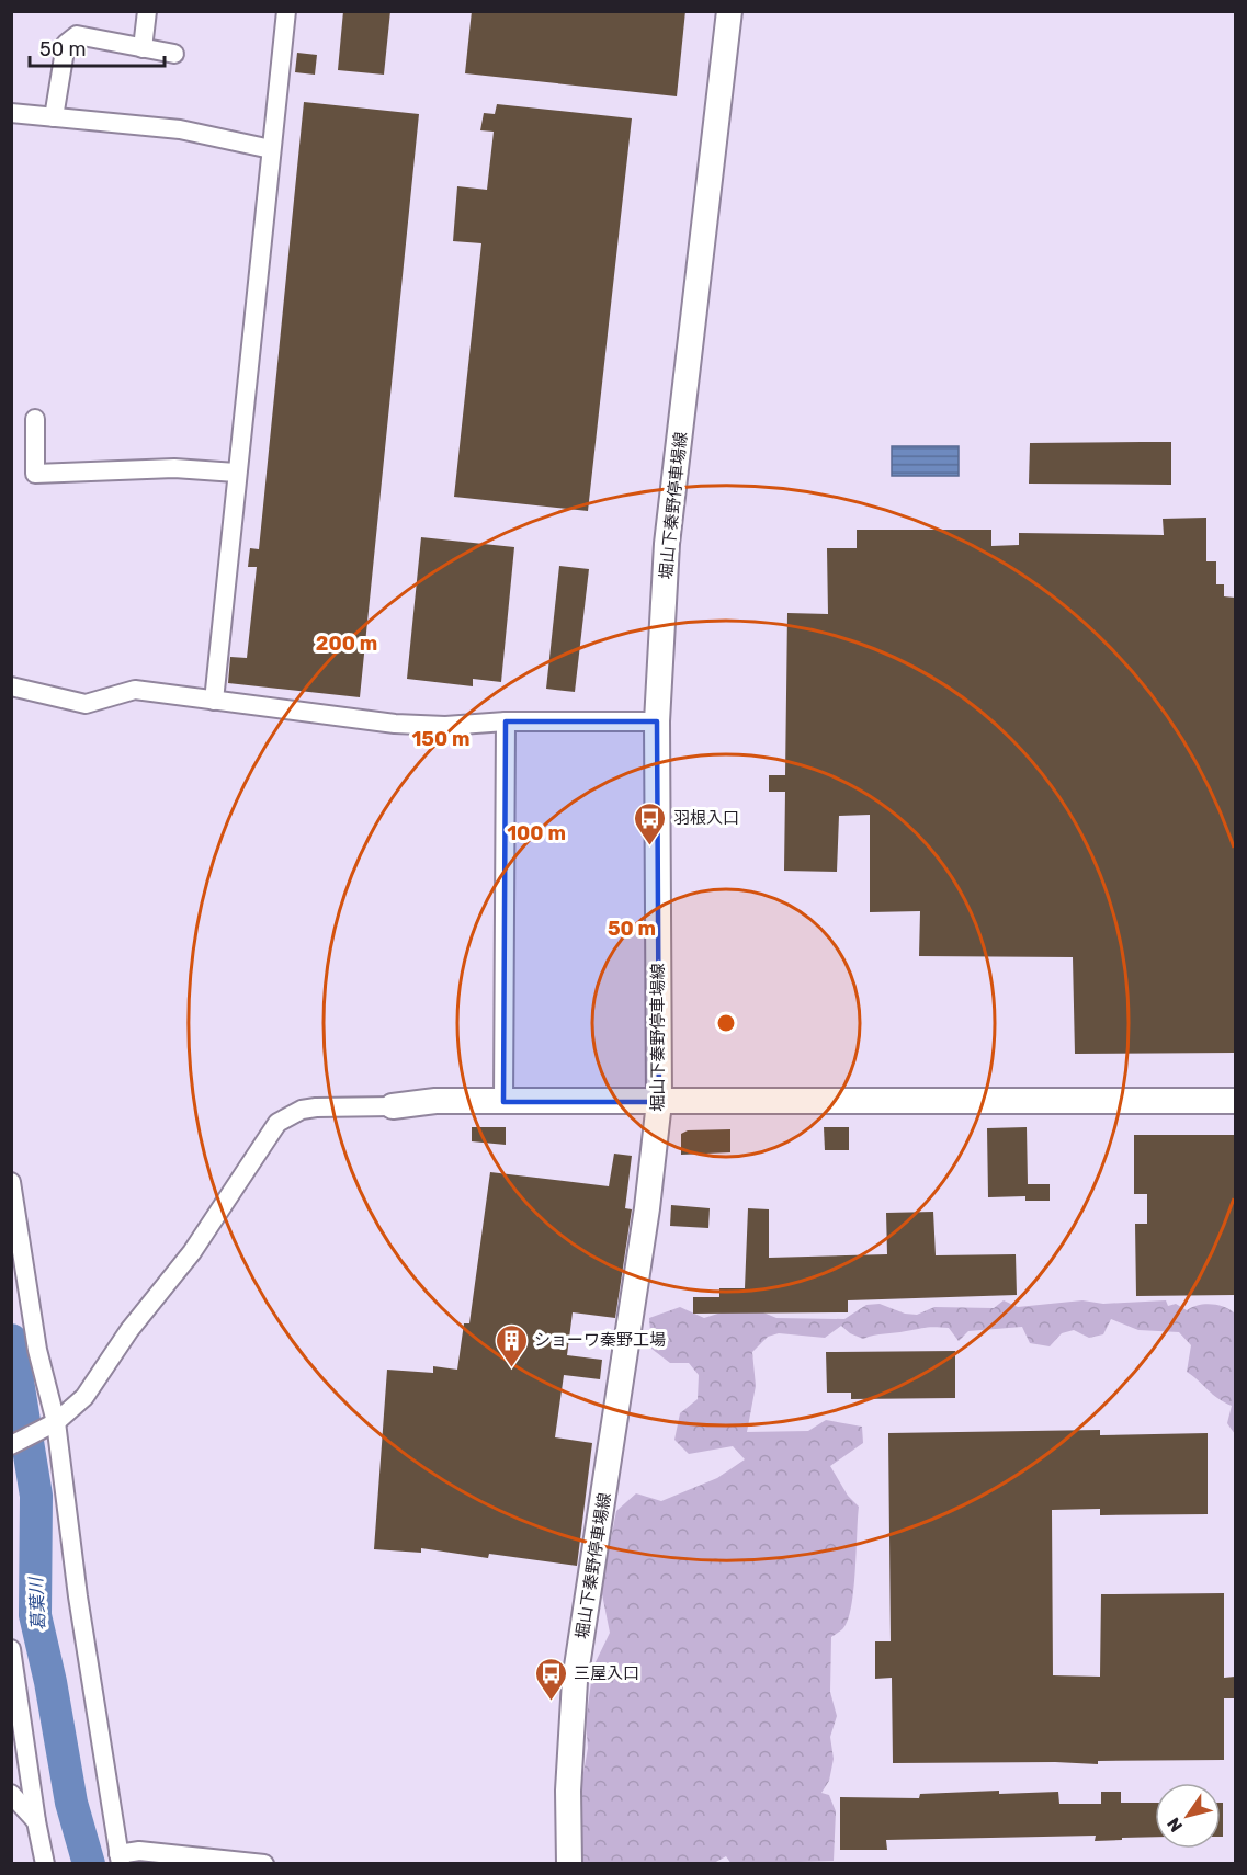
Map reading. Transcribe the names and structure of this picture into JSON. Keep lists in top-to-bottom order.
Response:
{
  "streets": {
    "main road": ["堀山下秦野停車場線"]
  },
  "water": ["葛葉川"],
  "places": {
    "bus stop": ["羽根入口", "三屋入口"],
    "building": ["ショーワ秦野工場"]
  },
  "scale_bar": "50 m",
  "north": "bottom left",
  "rings": [
    "200 m",
    "150 m",
    "100 m",
    "50 m"
  ]
}
